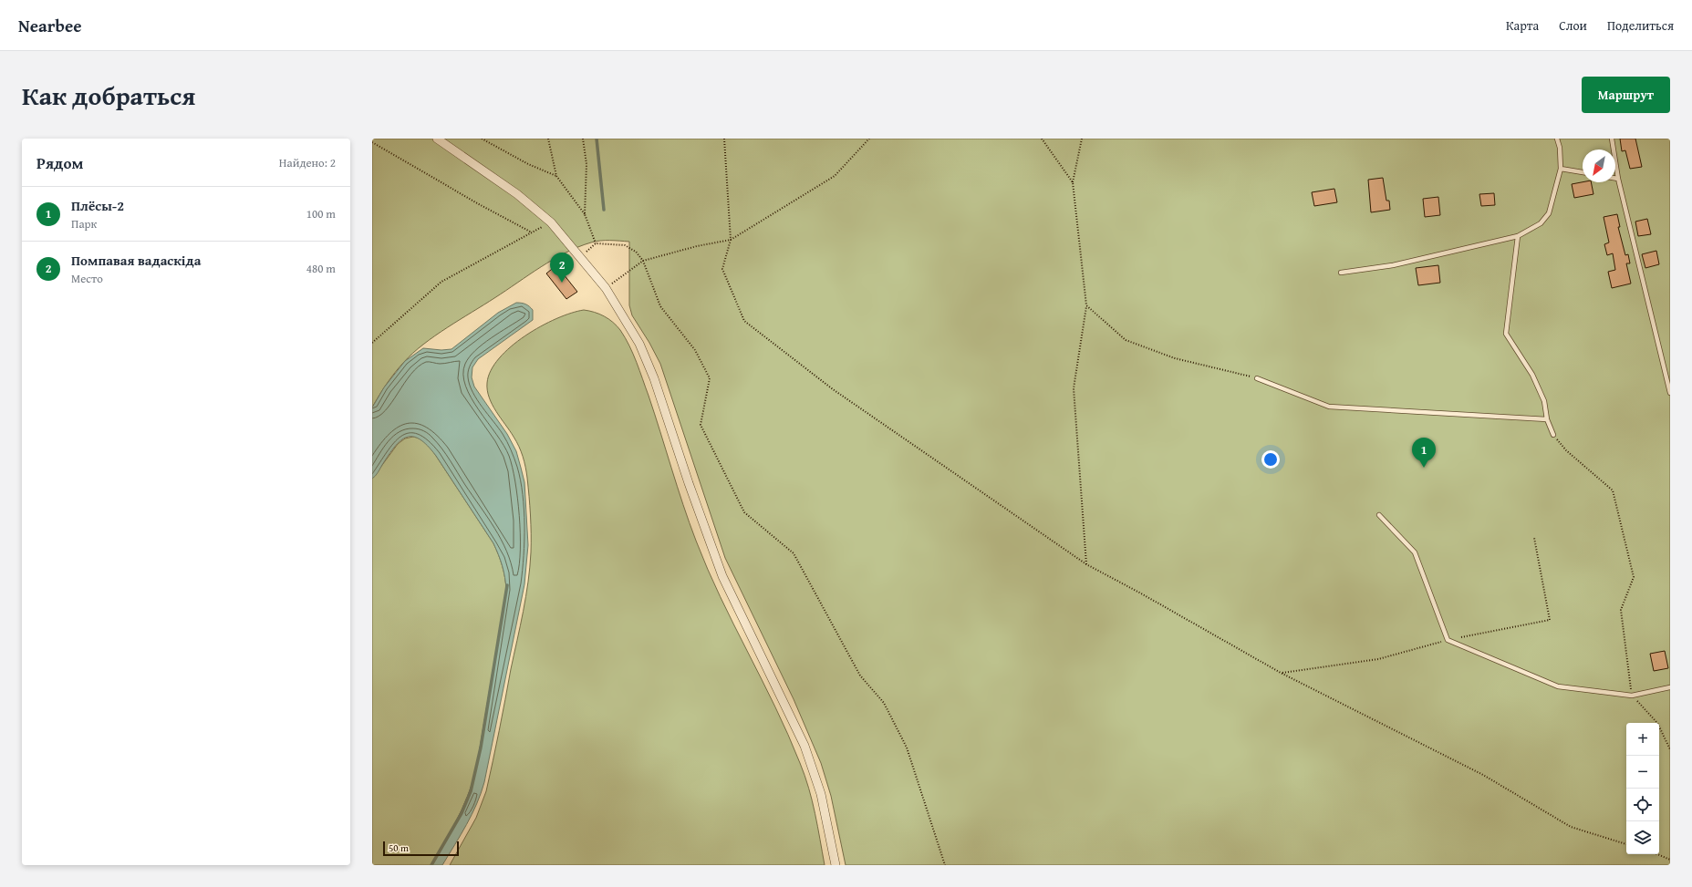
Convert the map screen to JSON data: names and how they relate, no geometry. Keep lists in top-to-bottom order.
{
  "scale_bar": "50 m",
  "north": "bottom left",
  "page": {
    "header": "Nearbee",
    "nav": ["Карта", "Слои", "Поделиться"],
    "title": "Как добраться",
    "buttons": "Маршрут",
    "heading": ["Рядом", "Найдено: 2"],
    "list": [
      {
        "mark": "1",
        "name": "Плёсы-2",
        "note": "Парк",
        "value": "100 m"
      },
      {
        "mark": "2",
        "name": "Помпавая вадаскіда",
        "note": "Место",
        "value": "480 m"
      }
    ],
    "pins": ["2", "1"],
    "map_buttons": ["+", "−"],
    "scale": "50 m"
  }
}
